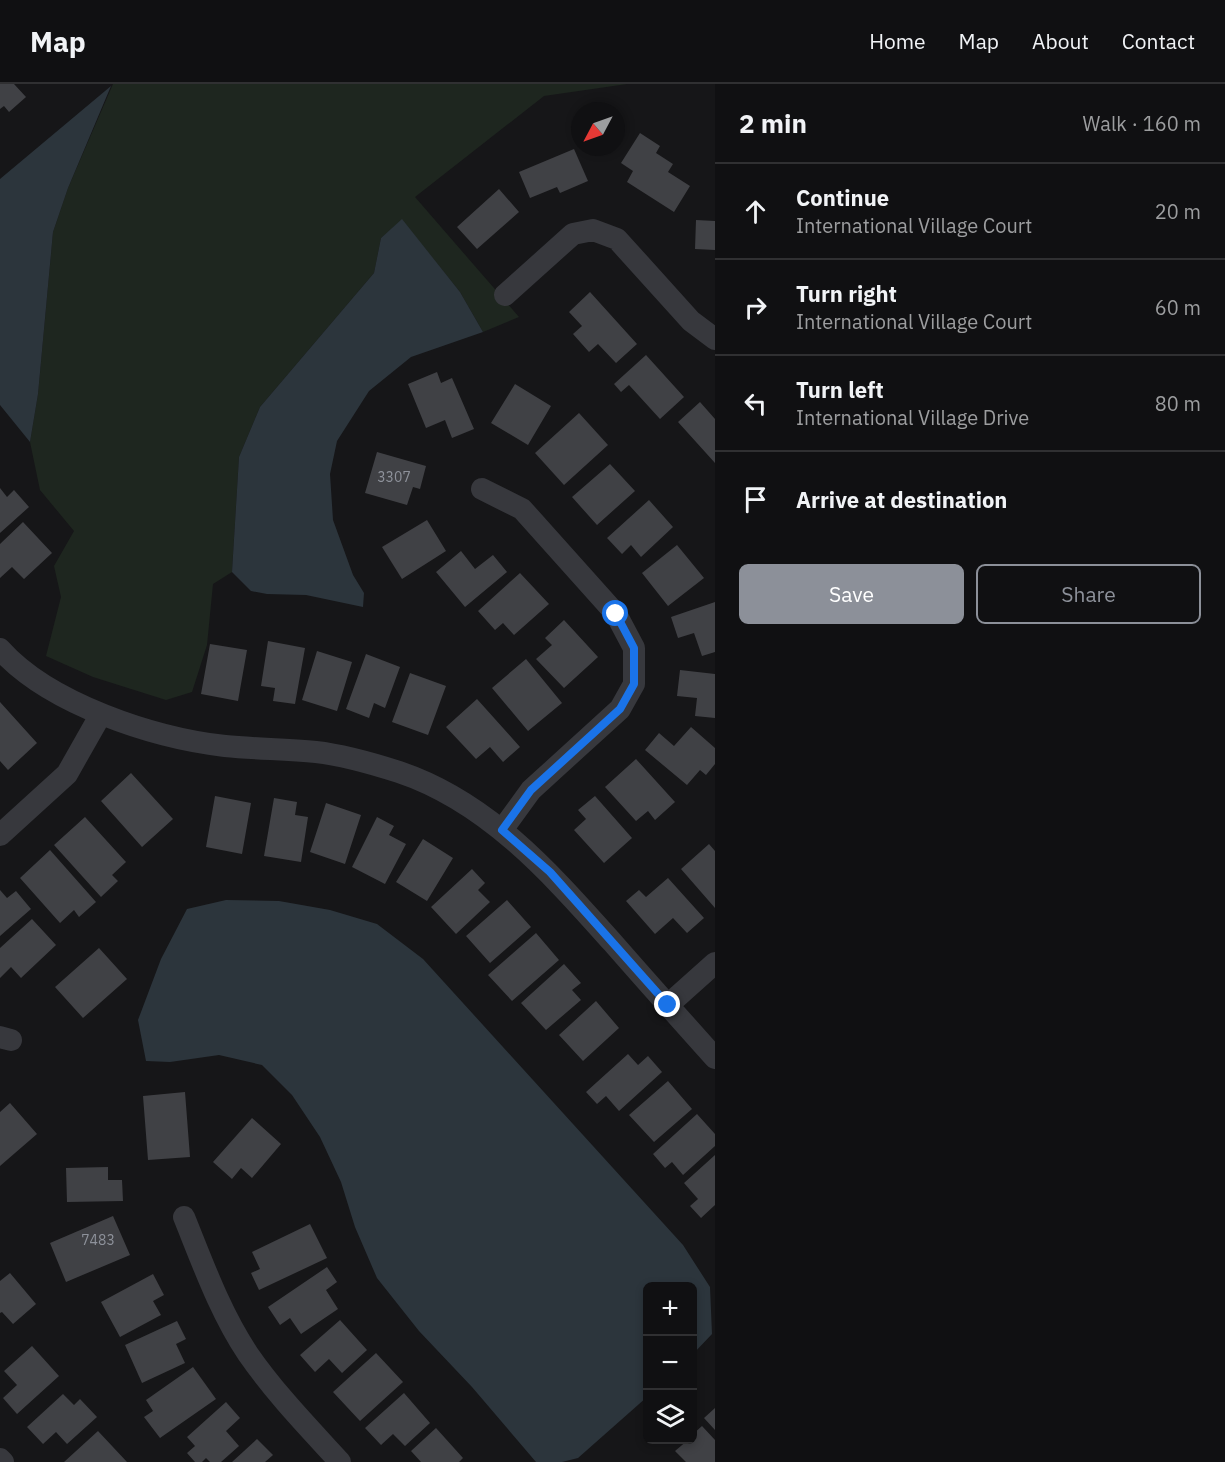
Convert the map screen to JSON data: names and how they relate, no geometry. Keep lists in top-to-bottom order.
{
  "house_numbers": ["3307", "7483"],
  "north": "bottom left",
  "page": {
    "header": "Map",
    "nav": [
      "Home",
      "Map",
      "About",
      "Contact"
    ],
    "heading": ["2 min", "Walk · 160 m"],
    "list": [
      ["Continue", "International Village Court", "20 m"],
      ["Turn right", "International Village Court", "60 m"],
      ["Turn left", "International Village Drive", "80 m"],
      "Arrive at destination"
    ],
    "buttons": ["Save", "Share"],
    "map_buttons": ["+", "−"]
  }
}
